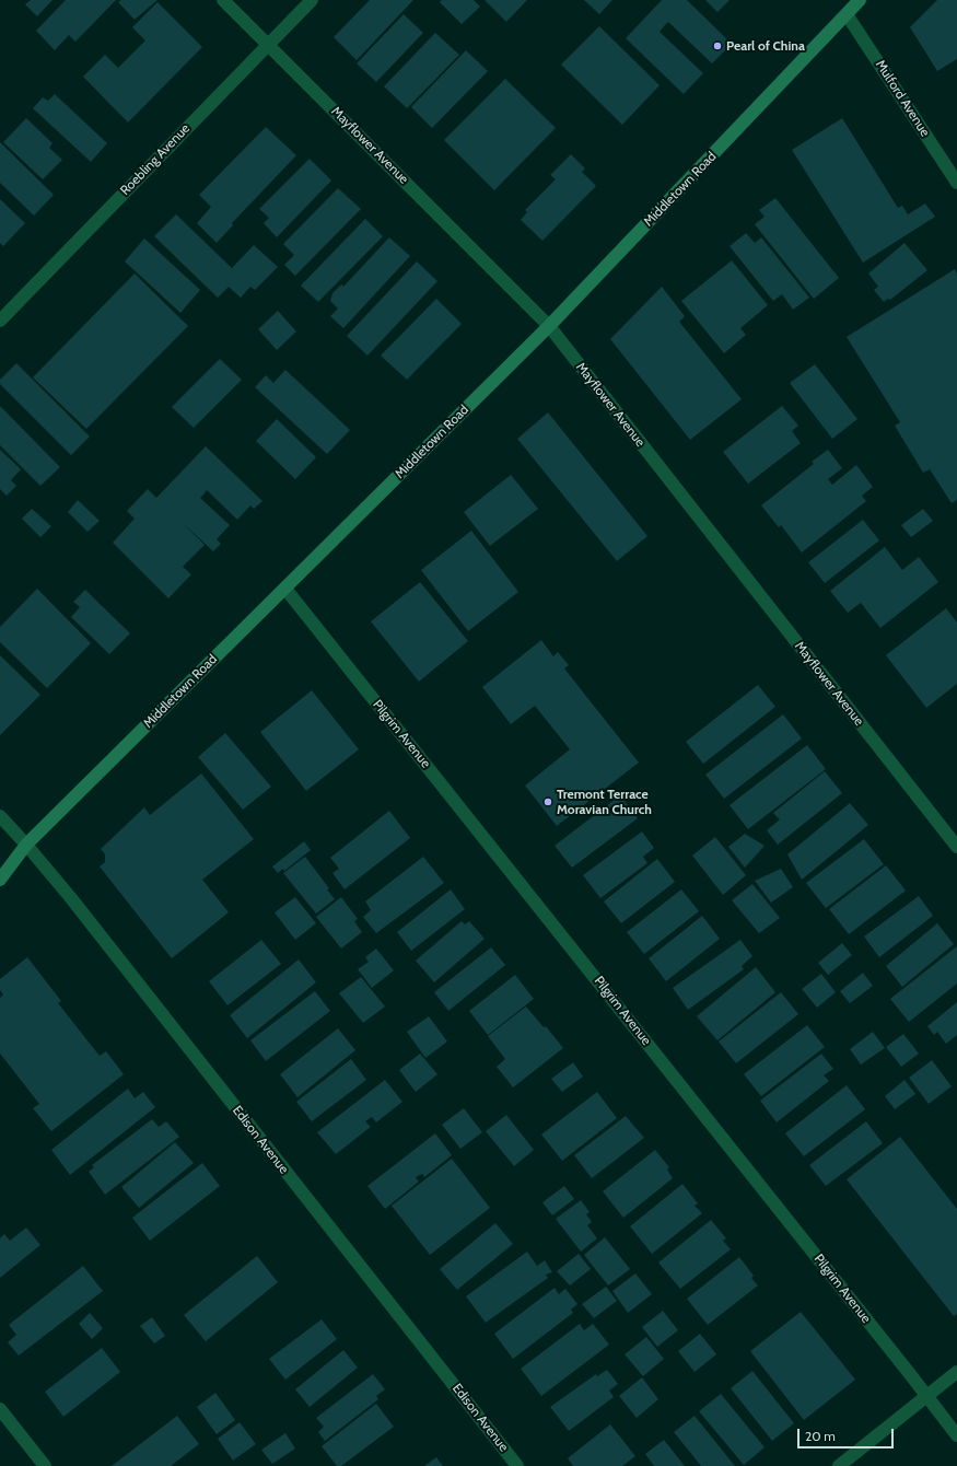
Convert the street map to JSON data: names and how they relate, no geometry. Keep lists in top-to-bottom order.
{
  "streets": {
    "street": [
      "Mulford Avenue",
      "Mayflower Avenue",
      "Roebling Avenue",
      "Middletown Road",
      "Pilgrim Avenue",
      "Edison Avenue"
    ]
  },
  "crossings": [
    ["Mulford Avenue", "Middletown Road"],
    ["Mayflower Avenue", "Roebling Avenue"],
    ["Mayflower Avenue", "Middletown Road"],
    ["Middletown Road", "Pilgrim Avenue"],
    ["Middletown Road", "Edison Avenue"]
  ],
  "places": ["Pearl of China", "Tremont Terrace Moravian Church"],
  "scale_bar": "20 m"
}
